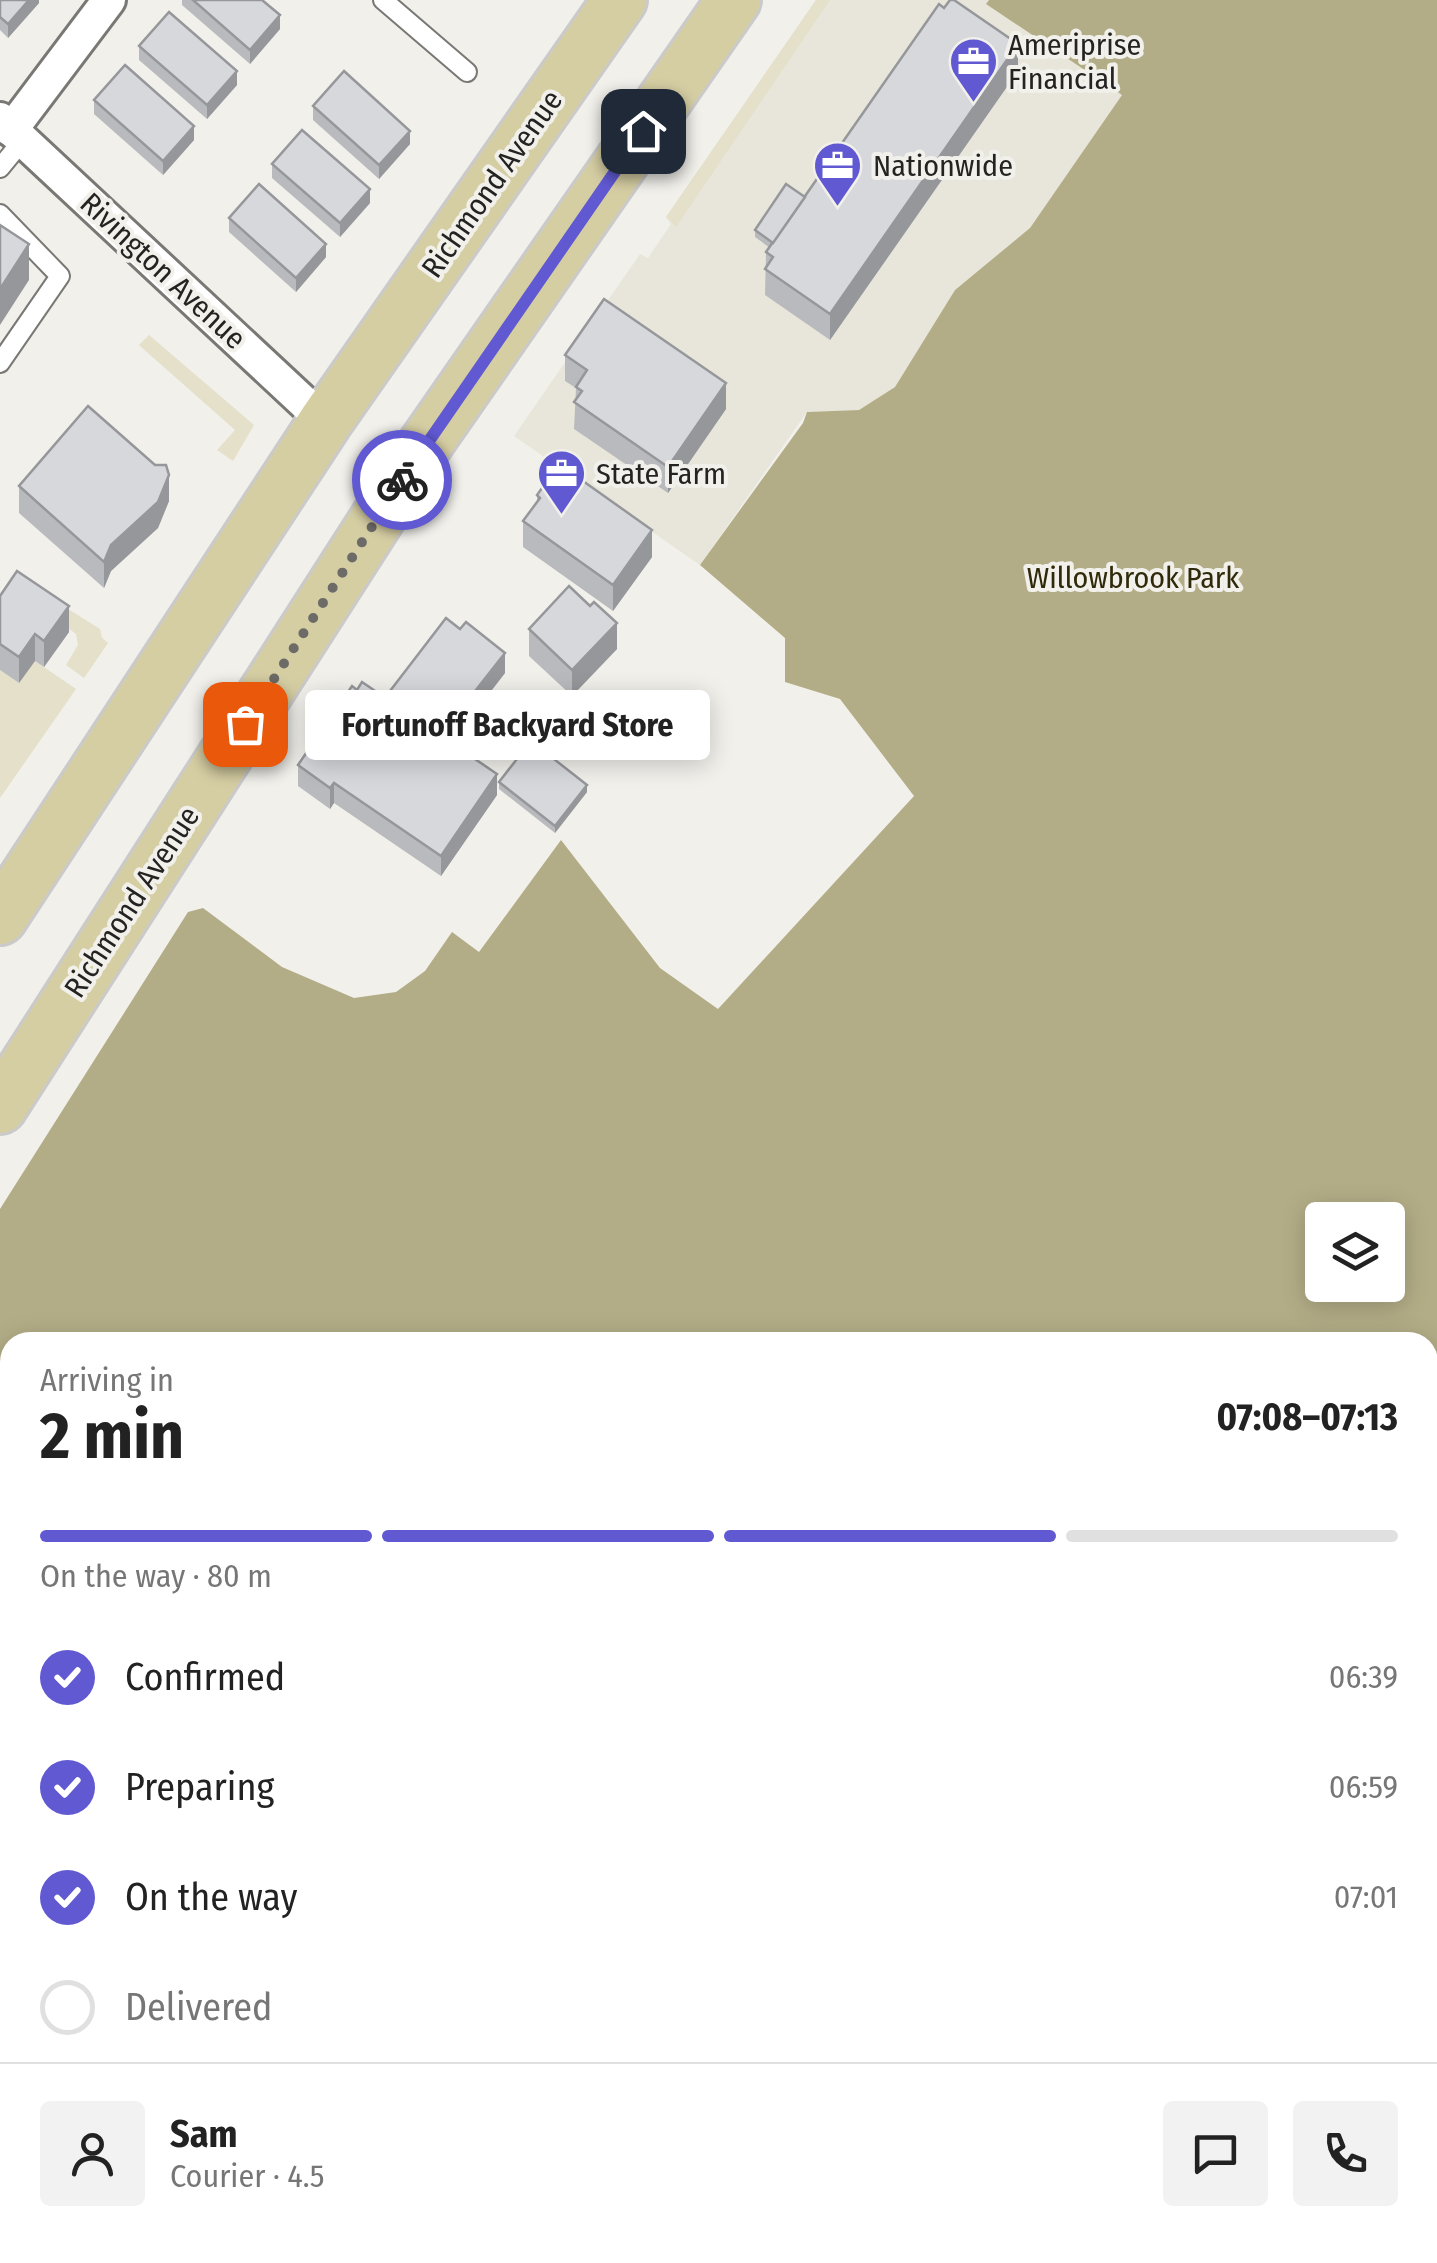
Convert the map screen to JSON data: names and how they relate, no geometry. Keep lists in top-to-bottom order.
{
  "streets": {
    "main road": ["Richmond Avenue"],
    "street": ["Rivington Avenue"]
  },
  "crossings": [
    ["Richmond Avenue", "Rivington Avenue"]
  ],
  "parks": ["Willowbrook Park"],
  "places": {
    "office": ["Ameriprise Financial", "Nationwide", "State Farm"],
    "other": ["Fortunoff Backyard Store"]
  },
  "page": {
    "bubble": "Fortunoff Backyard Store",
    "heading": ["2 min", "Arriving in", "07:08–07:13"],
    "panel": ["Sam", "Courier · 4.5"],
    "bar": "On the way · 80 m",
    "list": [
      ["Confirmed", "06:39"],
      ["Preparing", "06:59"],
      ["On the way", "07:01"],
      "Delivered"
    ]
  }
}
